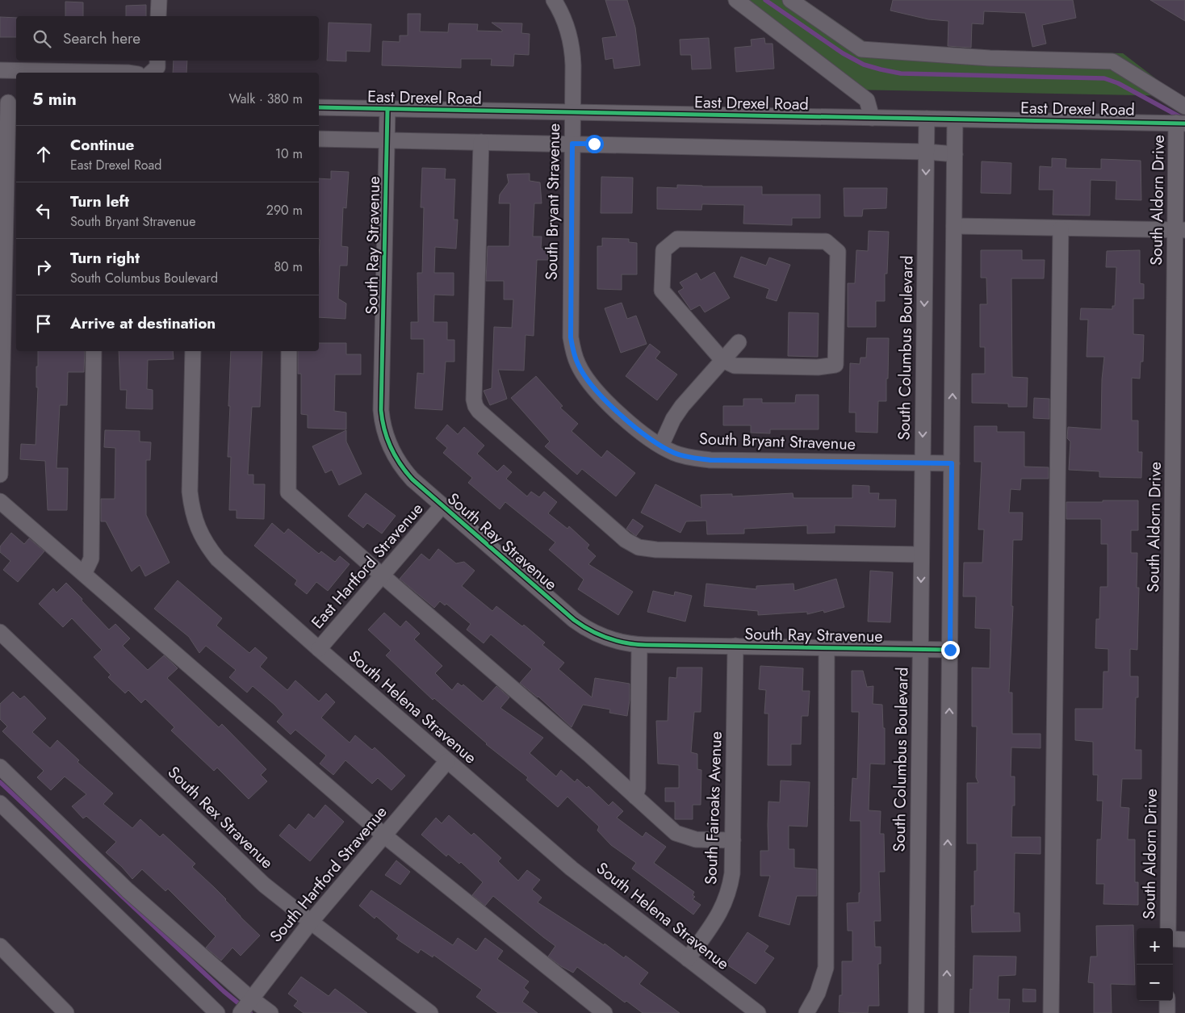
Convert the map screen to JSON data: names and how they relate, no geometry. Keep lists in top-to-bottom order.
{
  "streets": {
    "street": [
      "East Drexel Road",
      "South Aldorn Drive",
      "South Bryant Stravenue",
      "South Ray Stravenue",
      "South Columbus Boulevard",
      "East Hartford Stravenue",
      "South Helena Stravenue",
      "South Fairoaks Avenue",
      "South Rex Stravenue",
      "South Hartford Stravenue"
    ]
  },
  "crossings": [
    ["East Drexel Road", "South Aldorn Drive"],
    ["East Drexel Road", "South Bryant Stravenue"],
    ["East Drexel Road", "South Ray Stravenue"],
    ["East Drexel Road", "South Columbus Boulevard"],
    ["South Bryant Stravenue", "South Columbus Boulevard"],
    ["South Ray Stravenue", "South Columbus Boulevard"],
    ["South Ray Stravenue", "East Hartford Stravenue"],
    ["South Ray Stravenue", "South Fairoaks Avenue"],
    ["East Hartford Stravenue", "South Helena Stravenue"],
    ["South Helena Stravenue", "South Fairoaks Avenue"],
    ["South Helena Stravenue", "South Hartford Stravenue"],
    ["South Rex Stravenue", "South Hartford Stravenue"]
  ],
  "page": {
    "search": "Search here",
    "heading": ["5 min", "Walk · 380 m"],
    "list": [
      ["Continue", "East Drexel Road", "10 m"],
      ["Turn left", "South Bryant Stravenue", "290 m"],
      ["Turn right", "South Columbus Boulevard", "80 m"],
      "Arrive at destination"
    ],
    "map_buttons": ["+", "−"]
  }
}
